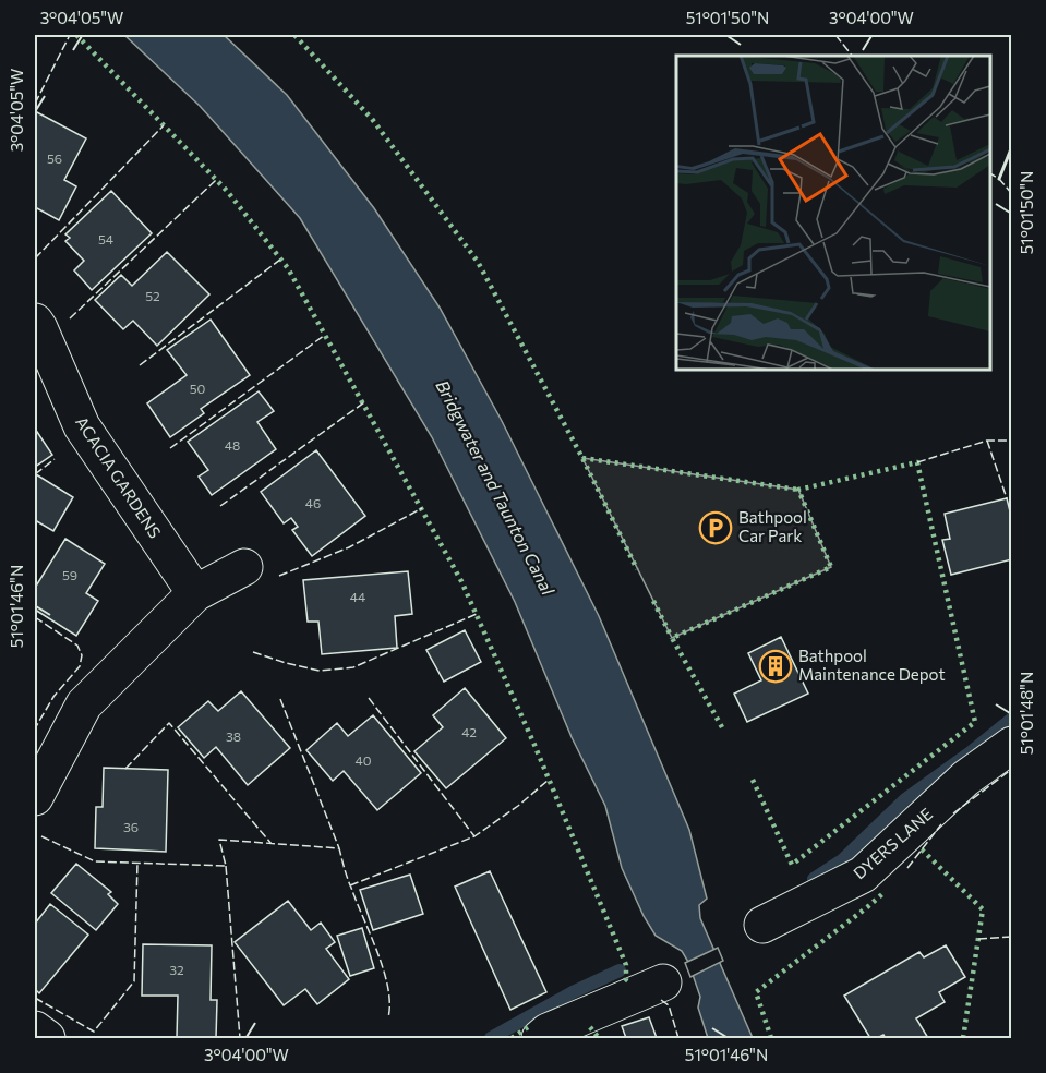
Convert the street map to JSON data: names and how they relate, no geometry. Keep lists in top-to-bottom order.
{
  "streets": {
    "street": ["ACACIA GARDENS", "DYERS LANE"]
  },
  "water": ["Bridgwater and Taunton Canal"],
  "places": {
    "parking": ["Bathpool Car Park"],
    "building": ["Bathpool Maintenance Depot"]
  },
  "house_numbers": [
    "56",
    "54",
    "52",
    "50",
    "48",
    "46",
    "59",
    "44",
    "42",
    "38",
    "40",
    "36",
    "32"
  ],
  "coordinates": [
    "3°04'05\"W",
    "51°01'50\"N",
    "3°04'00\"W",
    "51°01'46\"N",
    "51°01'48\"N"
  ]
}
